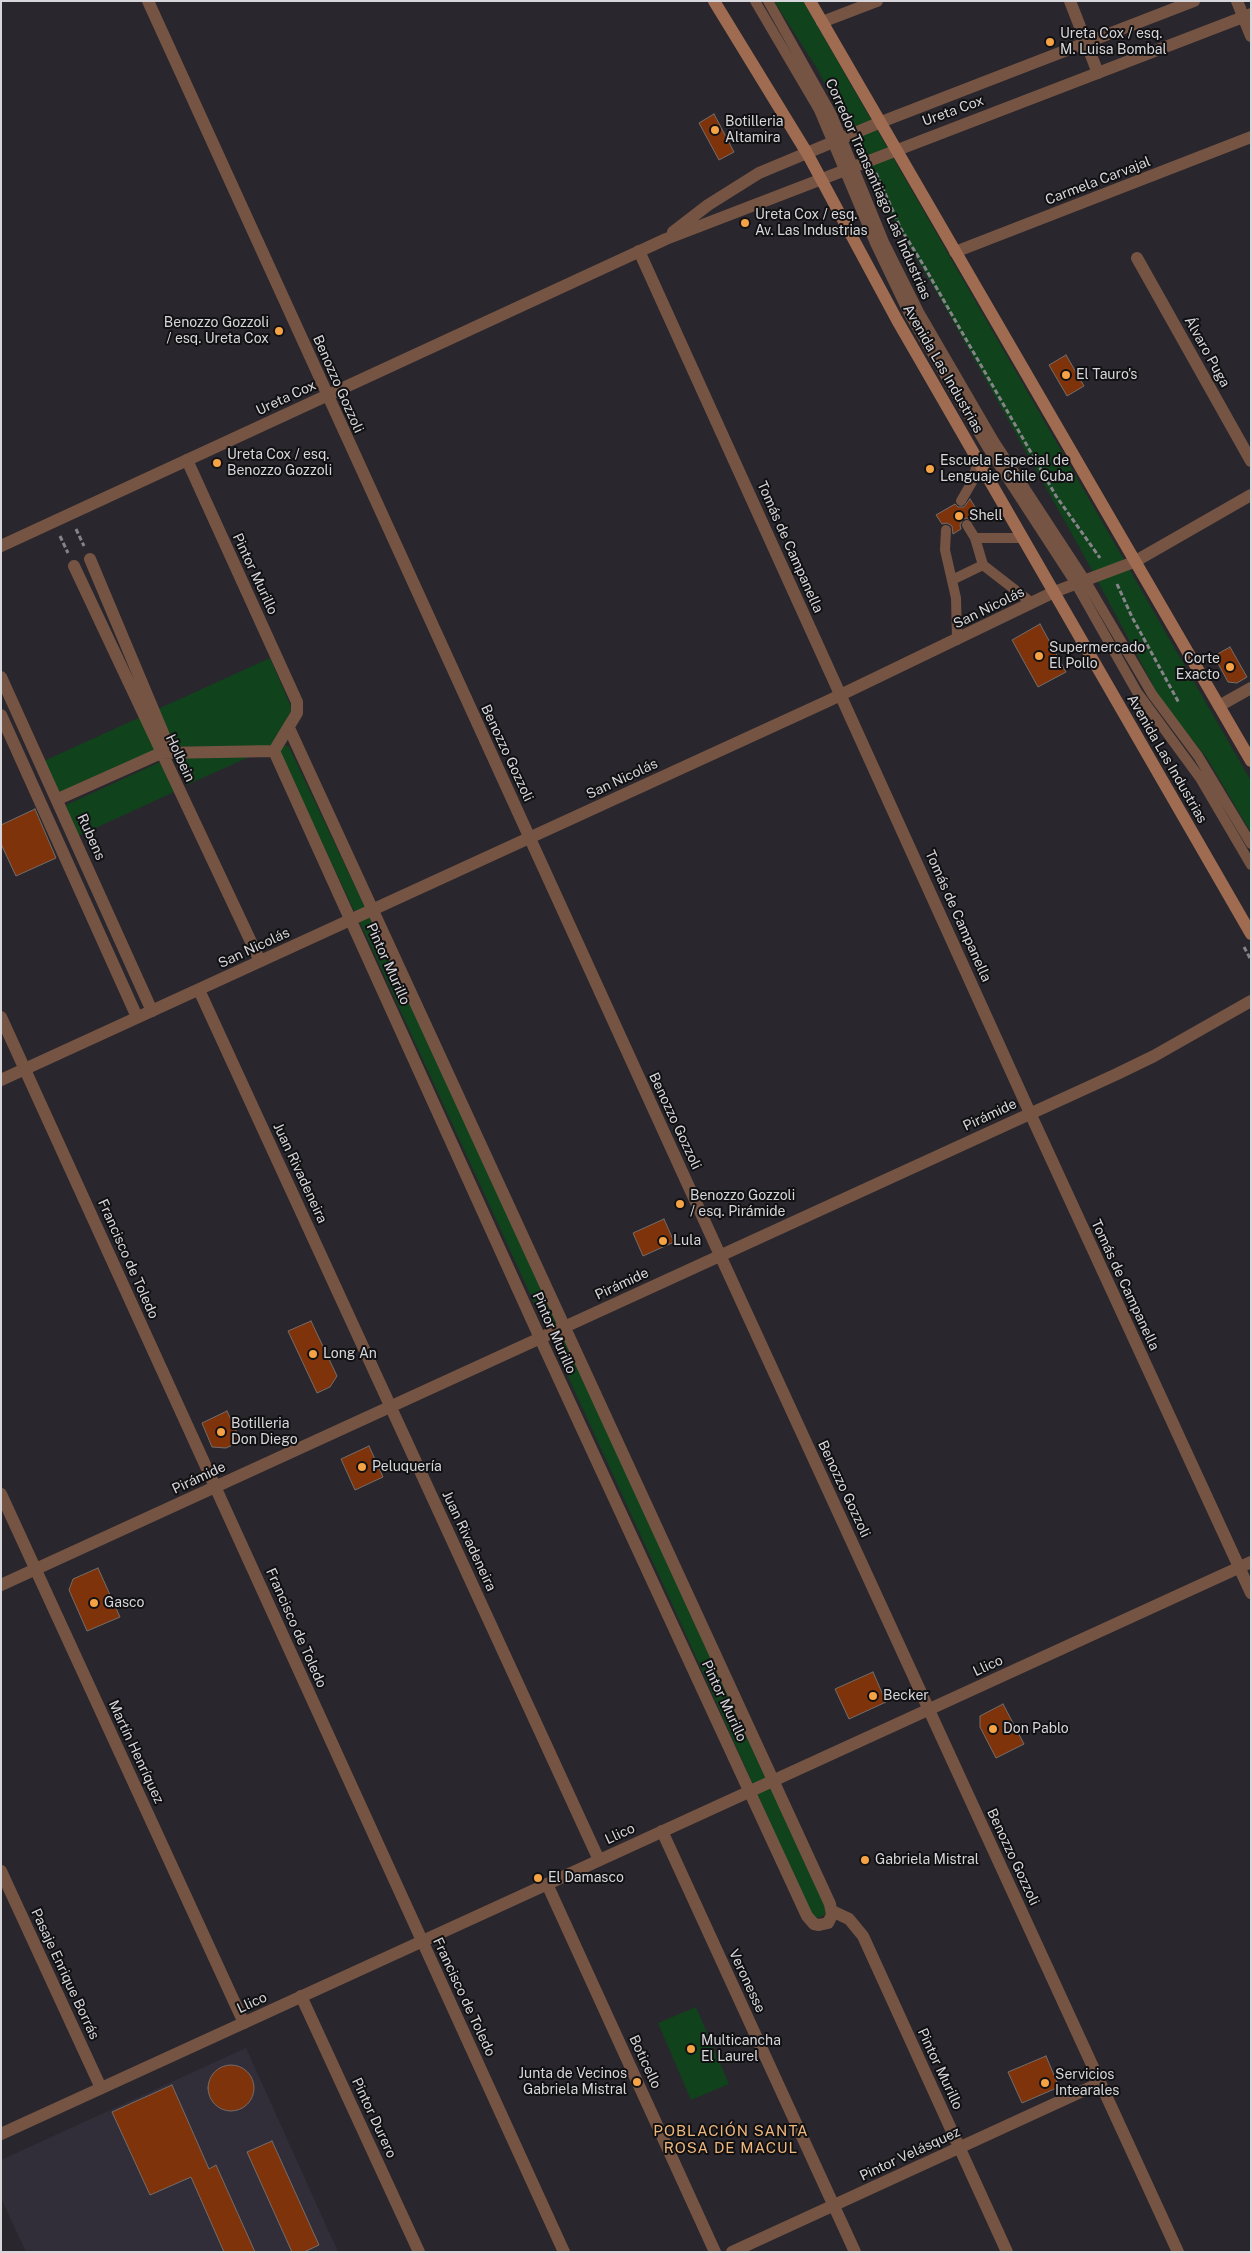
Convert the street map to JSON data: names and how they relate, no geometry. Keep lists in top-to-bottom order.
{
  "streets": {
    "main road": ["Avenida Las Industrias"],
    "street": [
      "Ureta Cox",
      "Carmela Carvajal",
      "Álvaro Puga",
      "Benozzo Gozzoli",
      "Tomás de Campanella",
      "Pintor Murillo",
      "San Nicolás",
      "Holbein",
      "Rubens",
      "Pirámide",
      "Juan Rivadeneira",
      "Francisco de Toledo",
      "Llico",
      "Martín Henríquez",
      "Pasaje Enrique Borrás",
      "Veronesse",
      "Boticello",
      "Pintor Durero",
      "Pintor Velásquez"
    ],
    "lane": ["Corredor Transantiago Las Industrias"]
  },
  "crossings": [
    ["Ureta Cox", "Corredor Transantiago Las Industrias"],
    ["Ureta Cox", "Avenida Las Industrias"],
    ["Ureta Cox", "Benozzo Gozzoli"],
    ["Ureta Cox", "Tomás de Campanella"],
    ["Ureta Cox", "Pintor Murillo"],
    ["Corredor Transantiago Las Industrias", "San Nicolás"],
    ["Avenida Las Industrias", "San Nicolás"],
    ["Benozzo Gozzoli", "San Nicolás"],
    ["Benozzo Gozzoli", "Pirámide"],
    ["Benozzo Gozzoli", "Llico"],
    ["Benozzo Gozzoli", "Pintor Velásquez"],
    ["Tomás de Campanella", "San Nicolás"],
    ["Tomás de Campanella", "Pirámide"],
    ["Tomás de Campanella", "Llico"],
    ["Pintor Murillo", "San Nicolás"],
    ["Pintor Murillo", "Pirámide"],
    ["Pintor Murillo", "Llico"],
    ["Pintor Murillo", "Pintor Velásquez"],
    ["San Nicolás", "Holbein"],
    ["San Nicolás", "Rubens"],
    ["San Nicolás", "Juan Rivadeneira"],
    ["San Nicolás", "Francisco de Toledo"],
    ["Pirámide", "Juan Rivadeneira"],
    ["Pirámide", "Francisco de Toledo"],
    ["Pirámide", "Martín Henríquez"],
    ["Juan Rivadeneira", "Llico"],
    ["Francisco de Toledo", "Llico"],
    ["Llico", "Martín Henríquez"],
    ["Llico", "Pasaje Enrique Borrás"],
    ["Llico", "Veronesse"],
    ["Llico", "Boticello"],
    ["Llico", "Pintor Durero"],
    ["Veronesse", "Pintor Velásquez"]
  ],
  "districts": ["POBLACIÓN SANTA ROSA DE MACUL"],
  "places": [
    "Ureta Cox / esq. M. Luisa Bombal",
    "Botilleria Altamira",
    "Ureta Cox / esq. Av. Las Industrias",
    "Benozzo Gozzoli / esq. Ureta Cox",
    "El Tauro's",
    "Ureta Cox / esq. Benozzo Gozzoli",
    "Escuela Especial de Lenguaje Chile Cuba",
    "Shell",
    "Supermercado El Pollo",
    "Corte Exacto",
    "Benozzo Gozzoli / esq. Pirámide",
    "Lula",
    "Long An",
    "Botilleria Don Diego",
    "Peluquería",
    "Gasco",
    "Becker",
    "Don Pablo",
    "Gabriela Mistral",
    "El Damasco",
    "Multicancha El Laurel",
    "Junta de Vecinos Gabriela Mistral",
    "Servicios Intearales"
  ]
}
